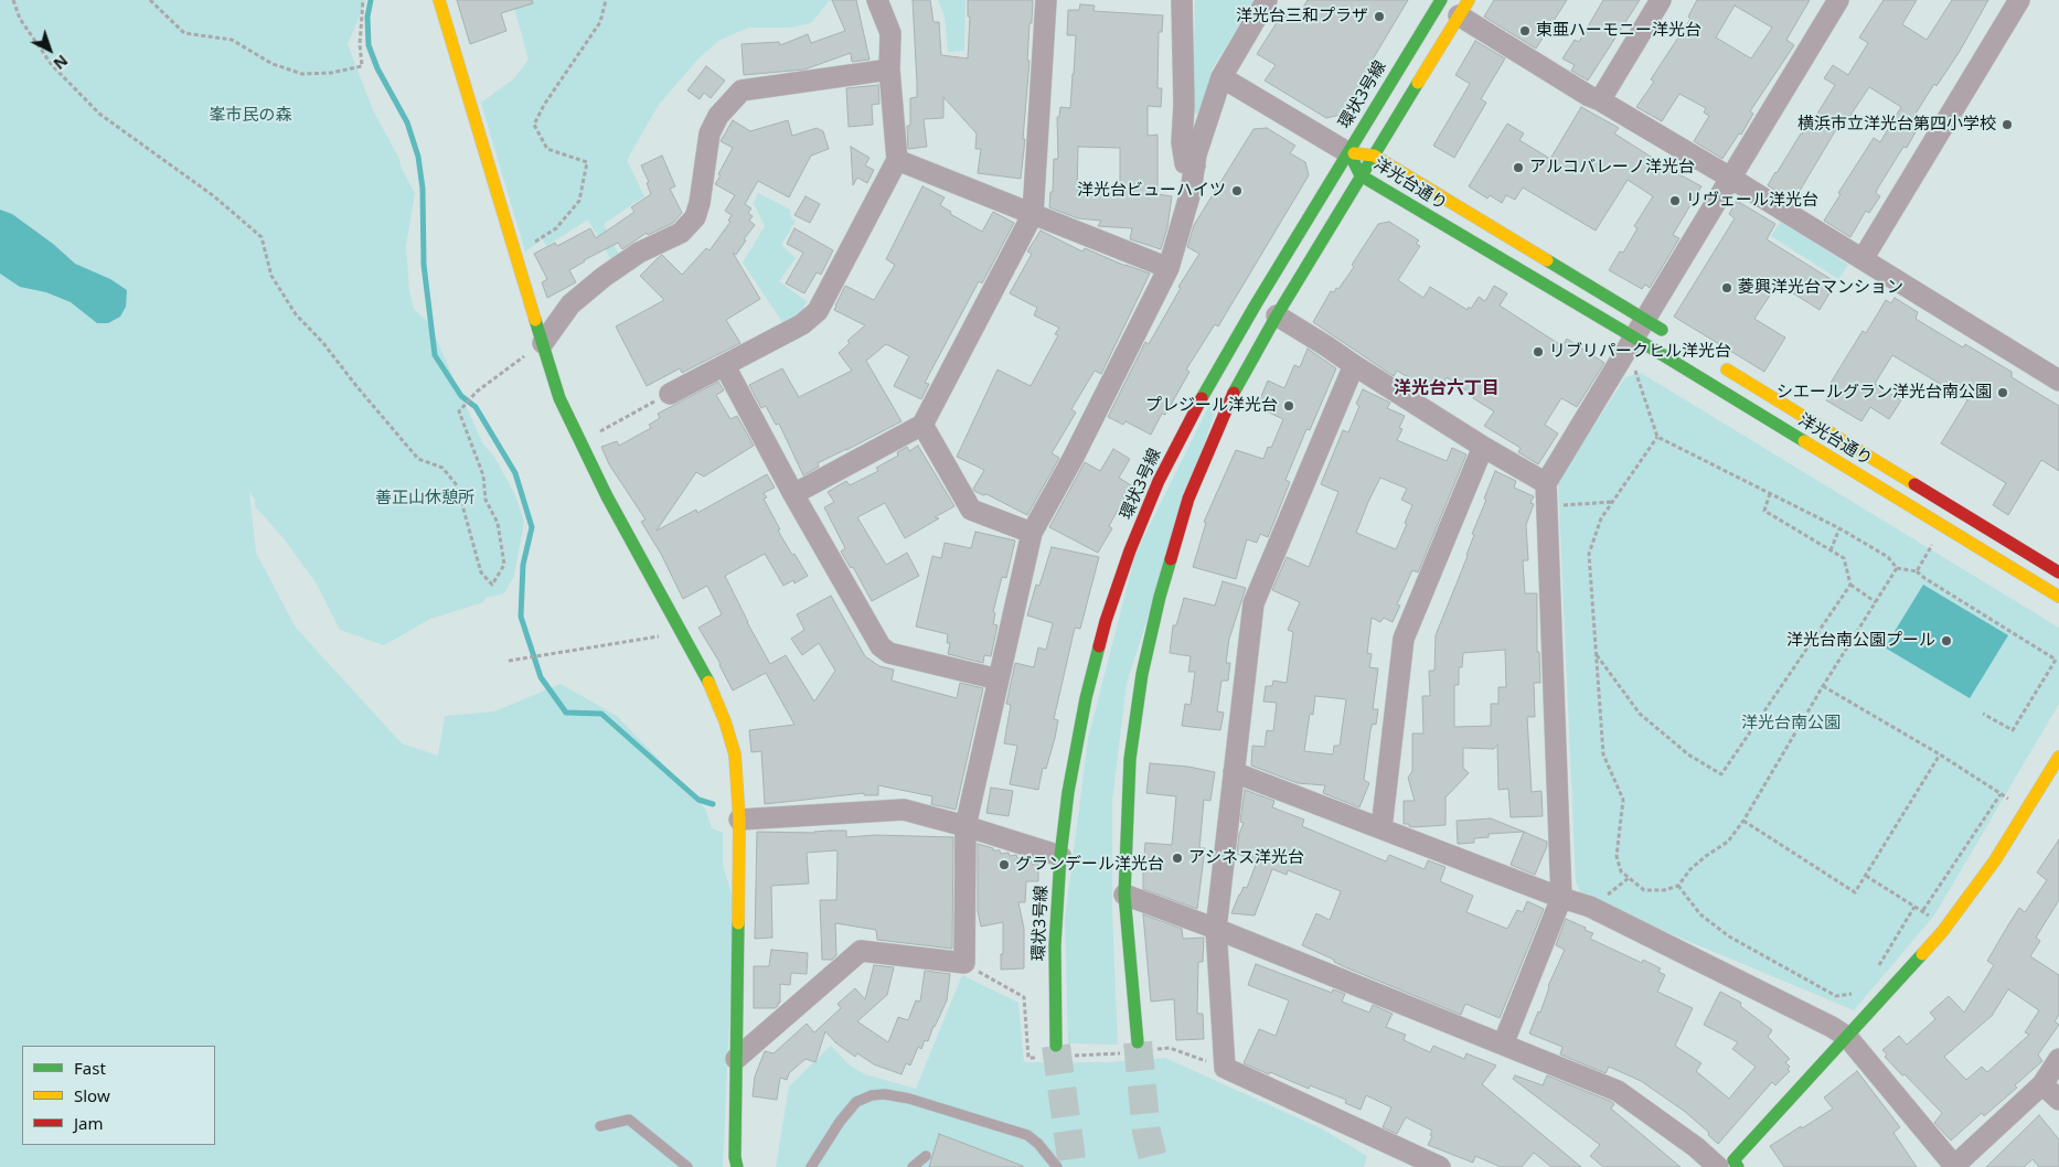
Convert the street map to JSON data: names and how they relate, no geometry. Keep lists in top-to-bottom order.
{
  "streets": {
    "street": ["環状3号線", "洋光台通り"]
  },
  "crossings": [
    ["環状3号線", "洋光台通り"]
  ],
  "districts": ["洋光台六丁目"],
  "parks": ["峯市民の森", "善正山休憩所", "洋光台南公園"],
  "places": [
    "洋光台三和プラザ",
    "東亜ハーモニー洋光台",
    "横浜市立洋光台第四小学校",
    "アルコバレーノ洋光台",
    "洋光台ビューハイツ",
    "リヴェール洋光台",
    "菱興洋光台マンション",
    "リブリパークヒル洋光台",
    "シエールグラン洋光台南公園",
    "プレジール洋光台",
    "洋光台南公園プール",
    "アシネス洋光台",
    "グランデール洋光台"
  ],
  "legend": ["Fast", "Slow", "Jam"],
  "north": "bottom right"
}
